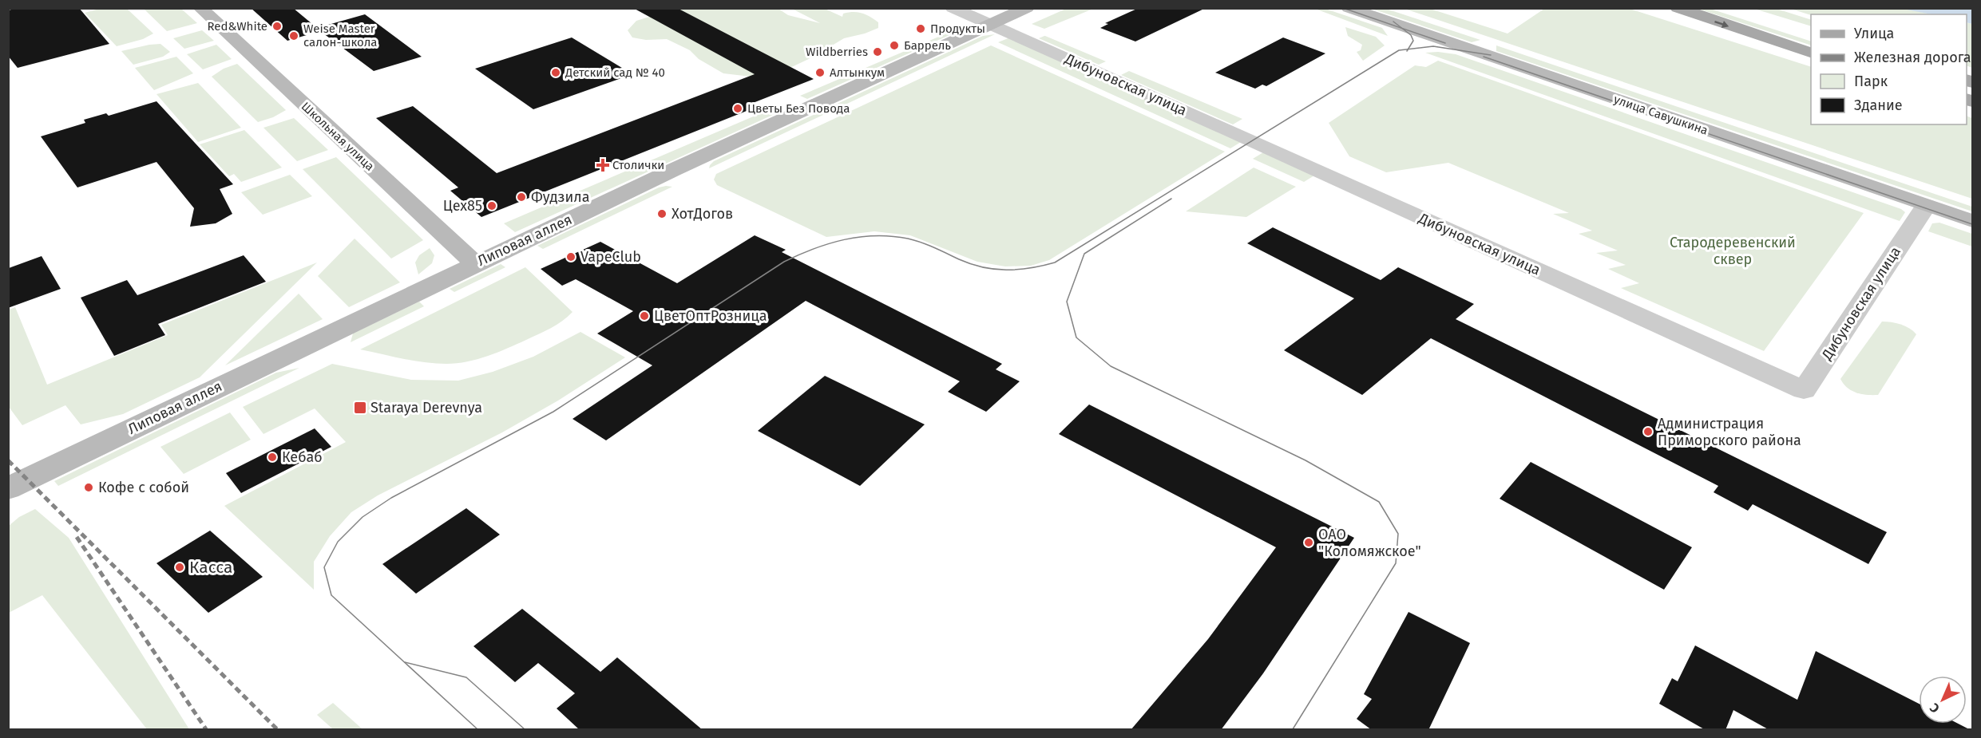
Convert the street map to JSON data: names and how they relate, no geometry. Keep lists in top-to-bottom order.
{
  "streets": {
    "main road": ["улица Савушкина", "Школьная улица", "Липовая аллея"],
    "street": ["Дибуновская улица"]
  },
  "crossings": [
    ["Дибуновская улица", "улица Савушкина"],
    ["Дибуновская улица", "Липовая аллея"],
    ["Школьная улица", "Липовая аллея"]
  ],
  "parks": ["Стародеревенский сквер"],
  "places": {
    "other": [
      "Red&White",
      "Продукты",
      "Weise Master салон-школа",
      "Баррель",
      "Wildberries",
      "Детский сад № 40",
      "Алтынкум",
      "Цветы Без Повода",
      "Фудзила",
      "Цех85",
      "ХотДогов",
      "VapeClub",
      "ЦветОптРозница",
      "Администрация Приморского района",
      "Кебаб",
      "Кофе с собой",
      "ОАО \"Коломяжское\"",
      "Касса"
    ],
    "health": ["Столички"],
    "transit": ["Staraya Derevnya"]
  },
  "legend": [
    "Улица",
    "Железная дорога",
    "Парк",
    "Здание"
  ],
  "north": "bottom left"
}
